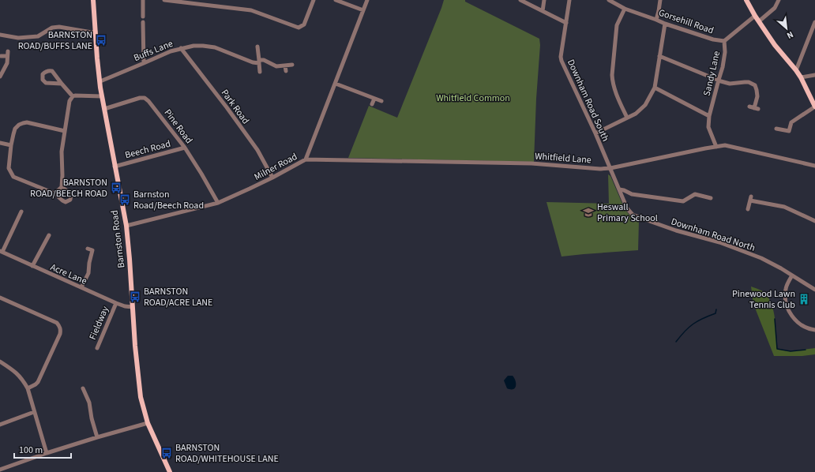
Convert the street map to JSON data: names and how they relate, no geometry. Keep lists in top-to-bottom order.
{
  "streets": {
    "main road": ["Barnston Road"],
    "street": [
      "Gorsehill Road",
      "Buffs Lane",
      "Sandy Lane",
      "Downham Road South",
      "Park Road",
      "Pine Road",
      "Beech Road",
      "Whitfield Lane",
      "Milner Road",
      "Downham Road North",
      "Acre Lane",
      "Fieldway"
    ]
  },
  "crossings": [
    ["Gorsehill Road", "Sandy Lane"],
    ["Buffs Lane", "Park Road"],
    ["Buffs Lane", "Barnston Road"],
    ["Sandy Lane", "Whitfield Lane"],
    ["Downham Road South", "Whitfield Lane"],
    ["Downham Road South", "Downham Road North"],
    ["Park Road", "Milner Road"],
    ["Pine Road", "Beech Road"],
    ["Pine Road", "Milner Road"],
    ["Pine Road", "Barnston Road"],
    ["Beech Road", "Barnston Road"],
    ["Whitfield Lane", "Milner Road"],
    ["Whitfield Lane", "Downham Road North"],
    ["Milner Road", "Barnston Road"],
    ["Barnston Road", "Acre Lane"],
    ["Acre Lane", "Fieldway"]
  ],
  "parks": ["Whitfield Common"],
  "places": {
    "bus stop": [
      "BARNSTON ROAD/BUFFS LANE",
      "BARNSTON ROAD/BEECH ROAD",
      "Barnston Road/Beech Road",
      "BARNSTON ROAD/ACRE LANE",
      "BARNSTON ROAD/WHITEHOUSE LANE"
    ],
    "school or university": ["Heswall Primary School"],
    "building": ["Pinewood Lawn Tennis Club"]
  },
  "scale_bar": "100 m",
  "north": "bottom right"
}
